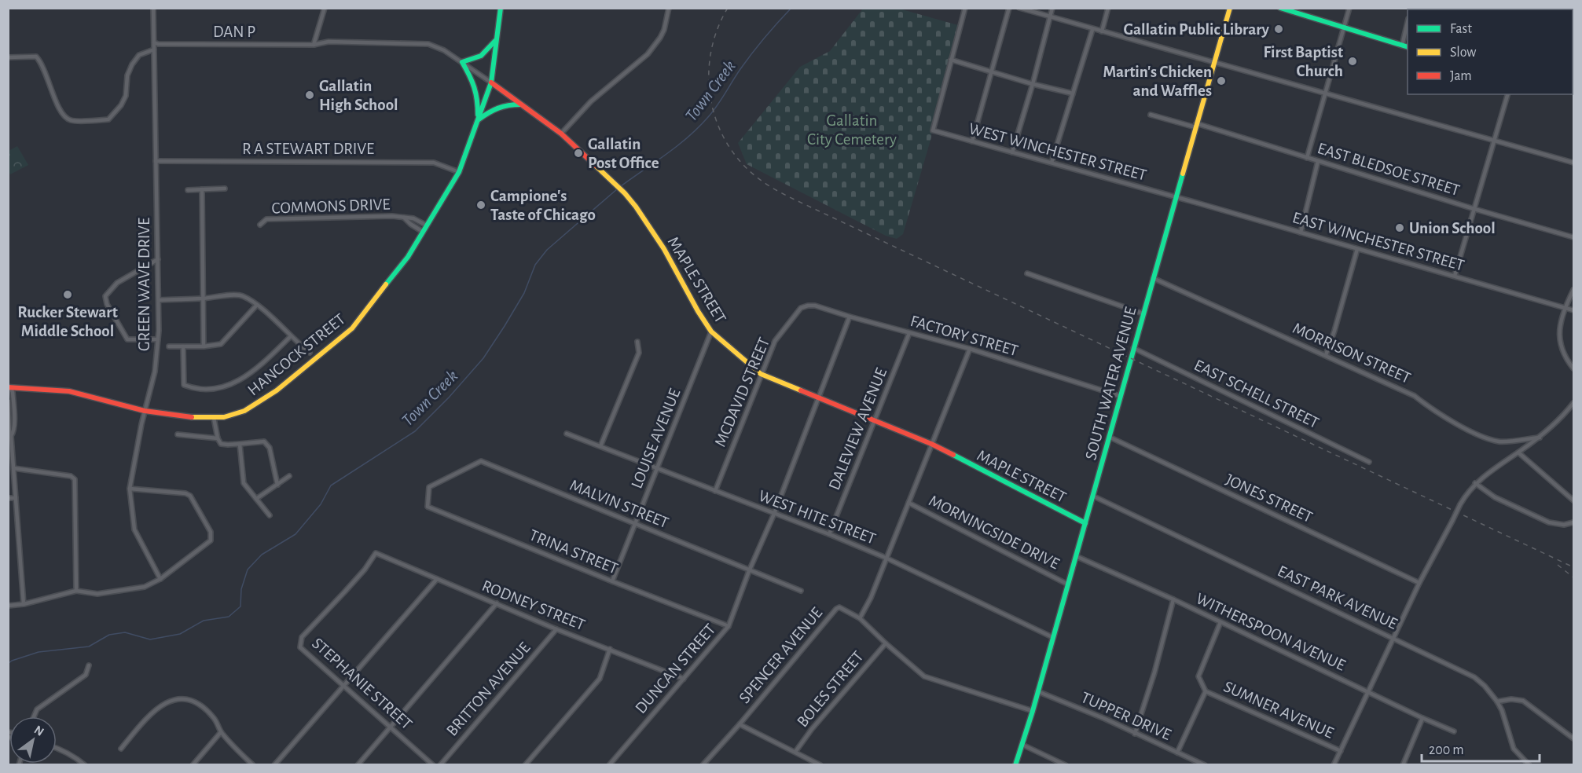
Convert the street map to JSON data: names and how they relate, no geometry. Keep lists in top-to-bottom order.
{
  "streets": {
    "street": [
      "DAN P",
      "R A STEWART DRIVE",
      "WEST WINCHESTER STREET",
      "EAST BLEDSOE STREET",
      "COMMONS DRIVE",
      "EAST WINCHESTER STREET",
      "MAPLE STREET",
      "GREEN WAVE DRIVE",
      "FACTORY STREET",
      "MORRISON STREET",
      "HANCOCK STREET",
      "SOUTH WATER AVENUE",
      "MCDAVID STREET",
      "EAST SCHELL STREET",
      "DALEVIEW AVENUE",
      "LOUISE AVENUE",
      "JONES STREET",
      "MALVIN STREET",
      "WEST HITE STREET",
      "MORNINGSIDE DRIVE",
      "TRINA STREET",
      "EAST PARK AVENUE",
      "RODNEY STREET",
      "WITHERSPOON AVENUE",
      "SPENCER AVENUE",
      "DUNCAN STREET",
      "STEPHANIE STREET",
      "BRITTON AVENUE",
      "BOLES STREET",
      "SUMNER AVENUE",
      "TUPPER DRIVE"
    ]
  },
  "crossings": [
    ["DAN P", "MAPLE STREET"],
    ["DAN P", "GREEN WAVE DRIVE"],
    ["DAN P", "HANCOCK STREET"],
    ["R A STEWART DRIVE", "GREEN WAVE DRIVE"],
    ["R A STEWART DRIVE", "HANCOCK STREET"],
    ["WEST WINCHESTER STREET", "EAST WINCHESTER STREET"],
    ["WEST WINCHESTER STREET", "SOUTH WATER AVENUE"],
    ["EAST BLEDSOE STREET", "SOUTH WATER AVENUE"],
    ["COMMONS DRIVE", "HANCOCK STREET"],
    ["EAST WINCHESTER STREET", "SOUTH WATER AVENUE"],
    ["MAPLE STREET", "HANCOCK STREET"],
    ["MAPLE STREET", "SOUTH WATER AVENUE"],
    ["MAPLE STREET", "MCDAVID STREET"],
    ["MAPLE STREET", "DALEVIEW AVENUE"],
    ["MAPLE STREET", "LOUISE AVENUE"],
    ["MAPLE STREET", "DUNCAN STREET"],
    ["GREEN WAVE DRIVE", "HANCOCK STREET"],
    ["FACTORY STREET", "SOUTH WATER AVENUE"],
    ["FACTORY STREET", "MCDAVID STREET"],
    ["FACTORY STREET", "DALEVIEW AVENUE"],
    ["FACTORY STREET", "DUNCAN STREET"],
    ["MORRISON STREET", "SOUTH WATER AVENUE"],
    ["SOUTH WATER AVENUE", "EAST SCHELL STREET"],
    ["SOUTH WATER AVENUE", "JONES STREET"],
    ["SOUTH WATER AVENUE", "WEST HITE STREET"],
    ["SOUTH WATER AVENUE", "MORNINGSIDE DRIVE"],
    ["SOUTH WATER AVENUE", "EAST PARK AVENUE"],
    ["SOUTH WATER AVENUE", "WITHERSPOON AVENUE"],
    ["SOUTH WATER AVENUE", "TUPPER DRIVE"],
    ["MCDAVID STREET", "WEST HITE STREET"],
    ["DALEVIEW AVENUE", "WEST HITE STREET"],
    ["LOUISE AVENUE", "MALVIN STREET"],
    ["LOUISE AVENUE", "WEST HITE STREET"],
    ["LOUISE AVENUE", "TRINA STREET"],
    ["MALVIN STREET", "TRINA STREET"],
    ["MALVIN STREET", "DUNCAN STREET"],
    ["WEST HITE STREET", "DUNCAN STREET"],
    ["TRINA STREET", "DUNCAN STREET"],
    ["RODNEY STREET", "DUNCAN STREET"],
    ["RODNEY STREET", "STEPHANIE STREET"],
    ["RODNEY STREET", "BRITTON AVENUE"]
  ],
  "water": ["Town Creek"],
  "parks": ["Gallatin City Cemetery"],
  "places": [
    "Gallatin Public Library",
    "First Baptist Church",
    "Martin's Chicken and Waffles",
    "Gallatin High School",
    "Gallatin Post Office",
    "Campione's Taste of Chicago",
    "Union School",
    "Rucker Stewart Middle School"
  ],
  "legend": ["Fast", "Slow", "Jam"],
  "scale_bar": "200 m",
  "north": "top right"
}
